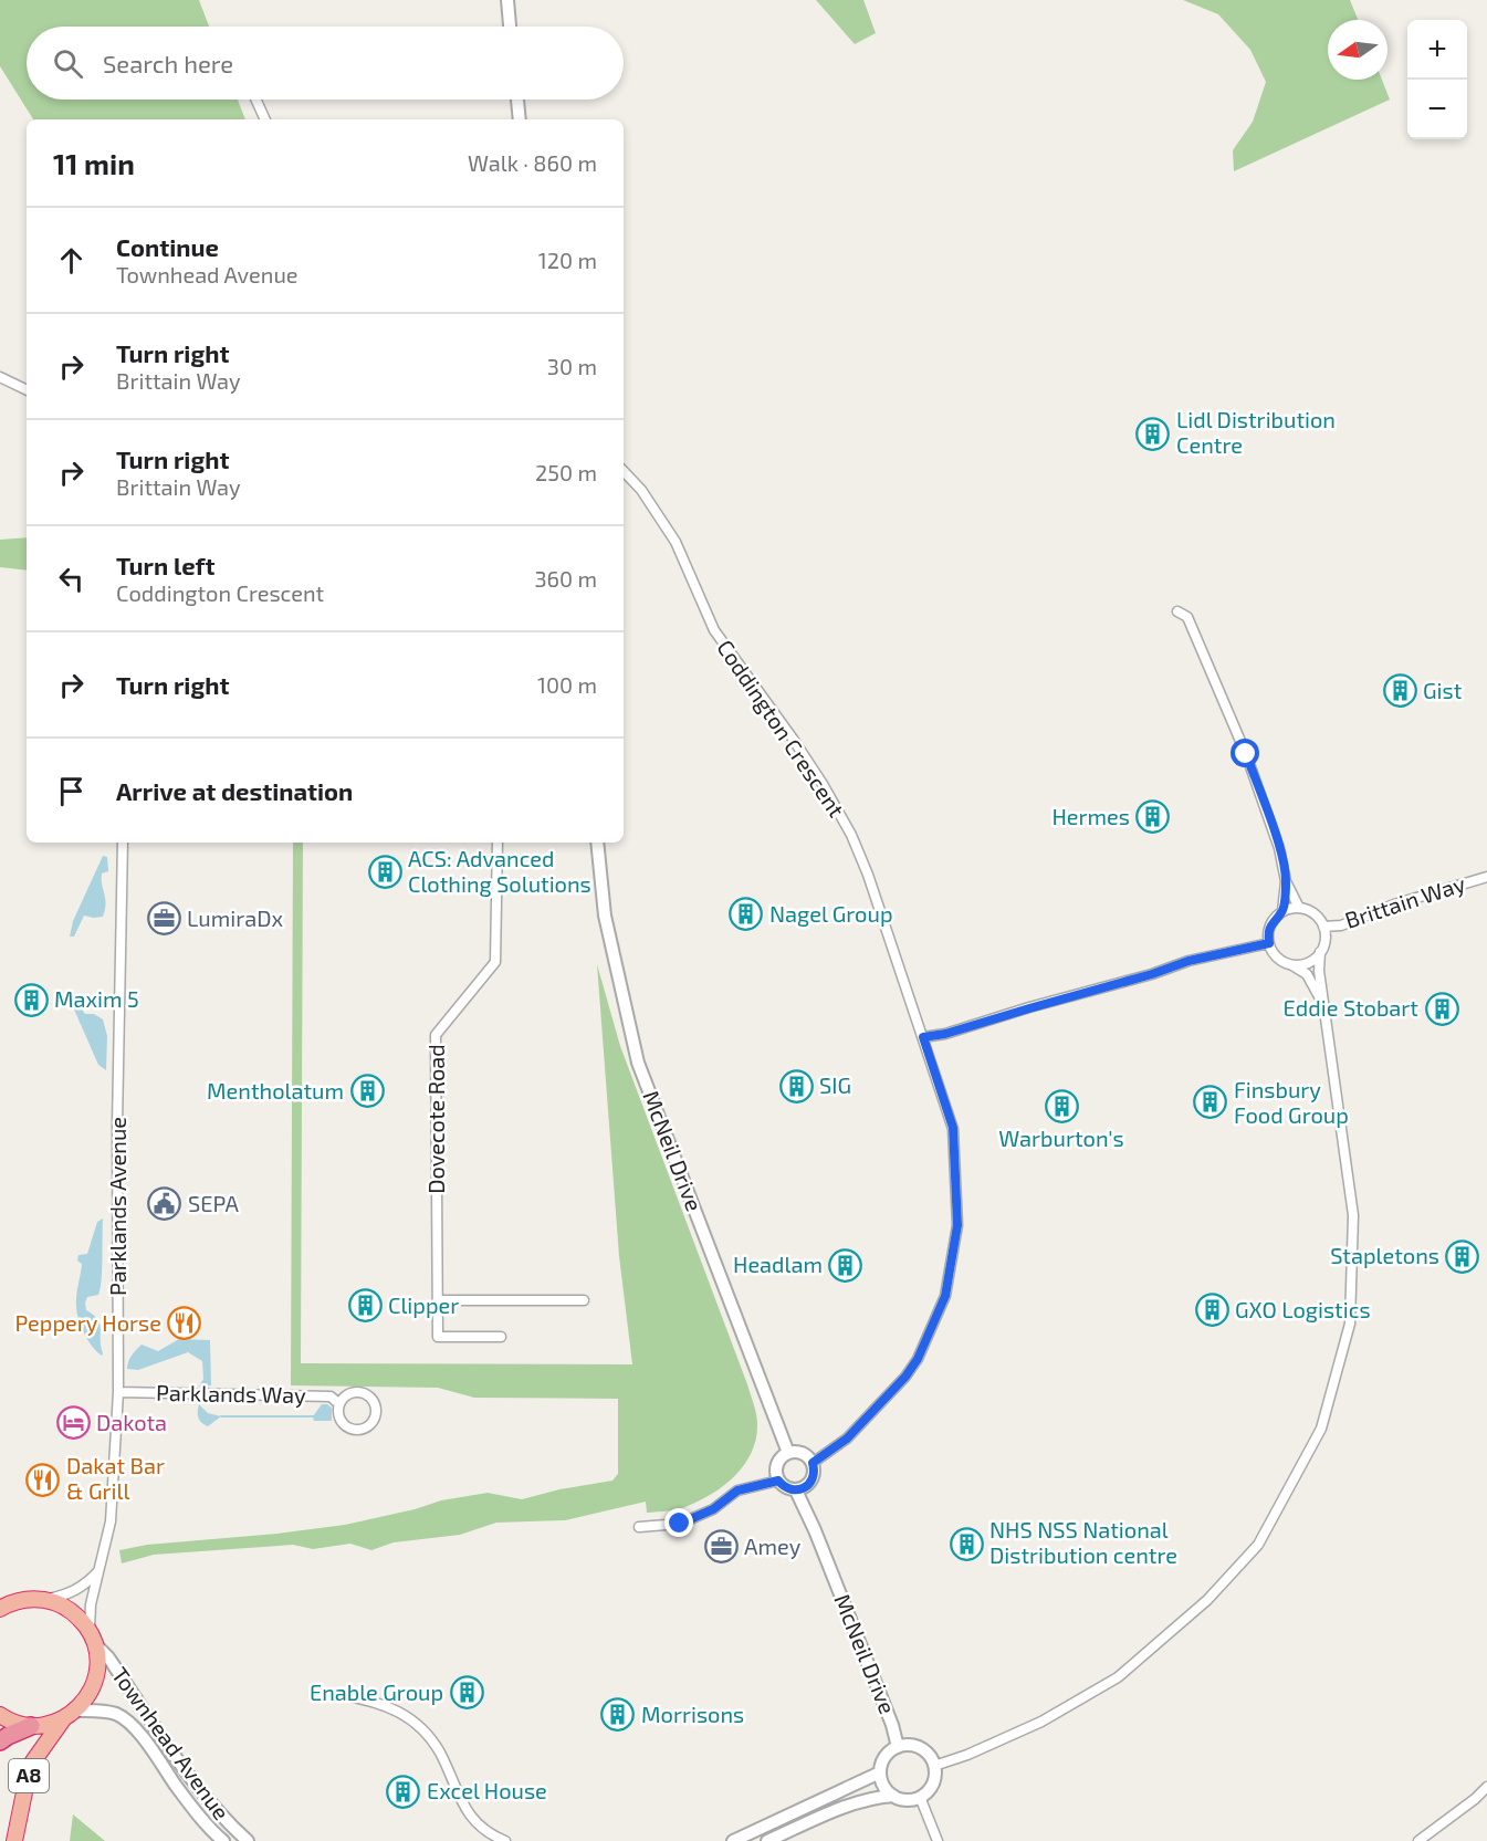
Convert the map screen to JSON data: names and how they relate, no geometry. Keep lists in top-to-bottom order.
{
  "streets": {
    "highway": ["A8"],
    "street": [
      "Coddington Crescent",
      "Brittain Way",
      "Dovecote Road",
      "McNeil Drive",
      "Parklands Avenue",
      "Parklands Way",
      "Townhead Avenue"
    ]
  },
  "crossings": [
    ["Coddington Crescent", "McNeil Drive"],
    ["Parklands Avenue", "Parklands Way"],
    ["Parklands Avenue", "Townhead Avenue"],
    ["Townhead Avenue", "A8"]
  ],
  "places": {
    "building": [
      "Lidl Distribution Centre",
      "Gist",
      "Hermes",
      "ACS: Advanced Clothing Solutions",
      "Nagel Group",
      "Maxim 5",
      "Eddie Stobart",
      "SIG",
      "Mentholatum",
      "Finsbury Food Group",
      "Warburton's",
      "Stapletons",
      "Headlam",
      "Clipper",
      "GXO Logistics",
      "NHS NSS National Distribution centre",
      "Enable Group",
      "Morrisons",
      "Excel House"
    ],
    "office": ["LumiraDx", "Amey"],
    "public building": ["SEPA"],
    "restaurant": ["Peppery Horse", "Dakat Bar & Grill"],
    "hotel": ["Dakota"]
  },
  "north": "left",
  "page": {
    "map_buttons": ["+", "−"],
    "search": "Search here",
    "heading": ["11 min", "Walk · 860 m"],
    "list": [
      ["Continue", "Townhead Avenue", "120 m"],
      ["Turn right", "Brittain Way", "30 m"],
      ["Turn right", "Brittain Way", "250 m"],
      ["Turn left", "Coddington Crescent", "360 m"],
      ["Turn right", "100 m"],
      "Arrive at destination"
    ]
  }
}
